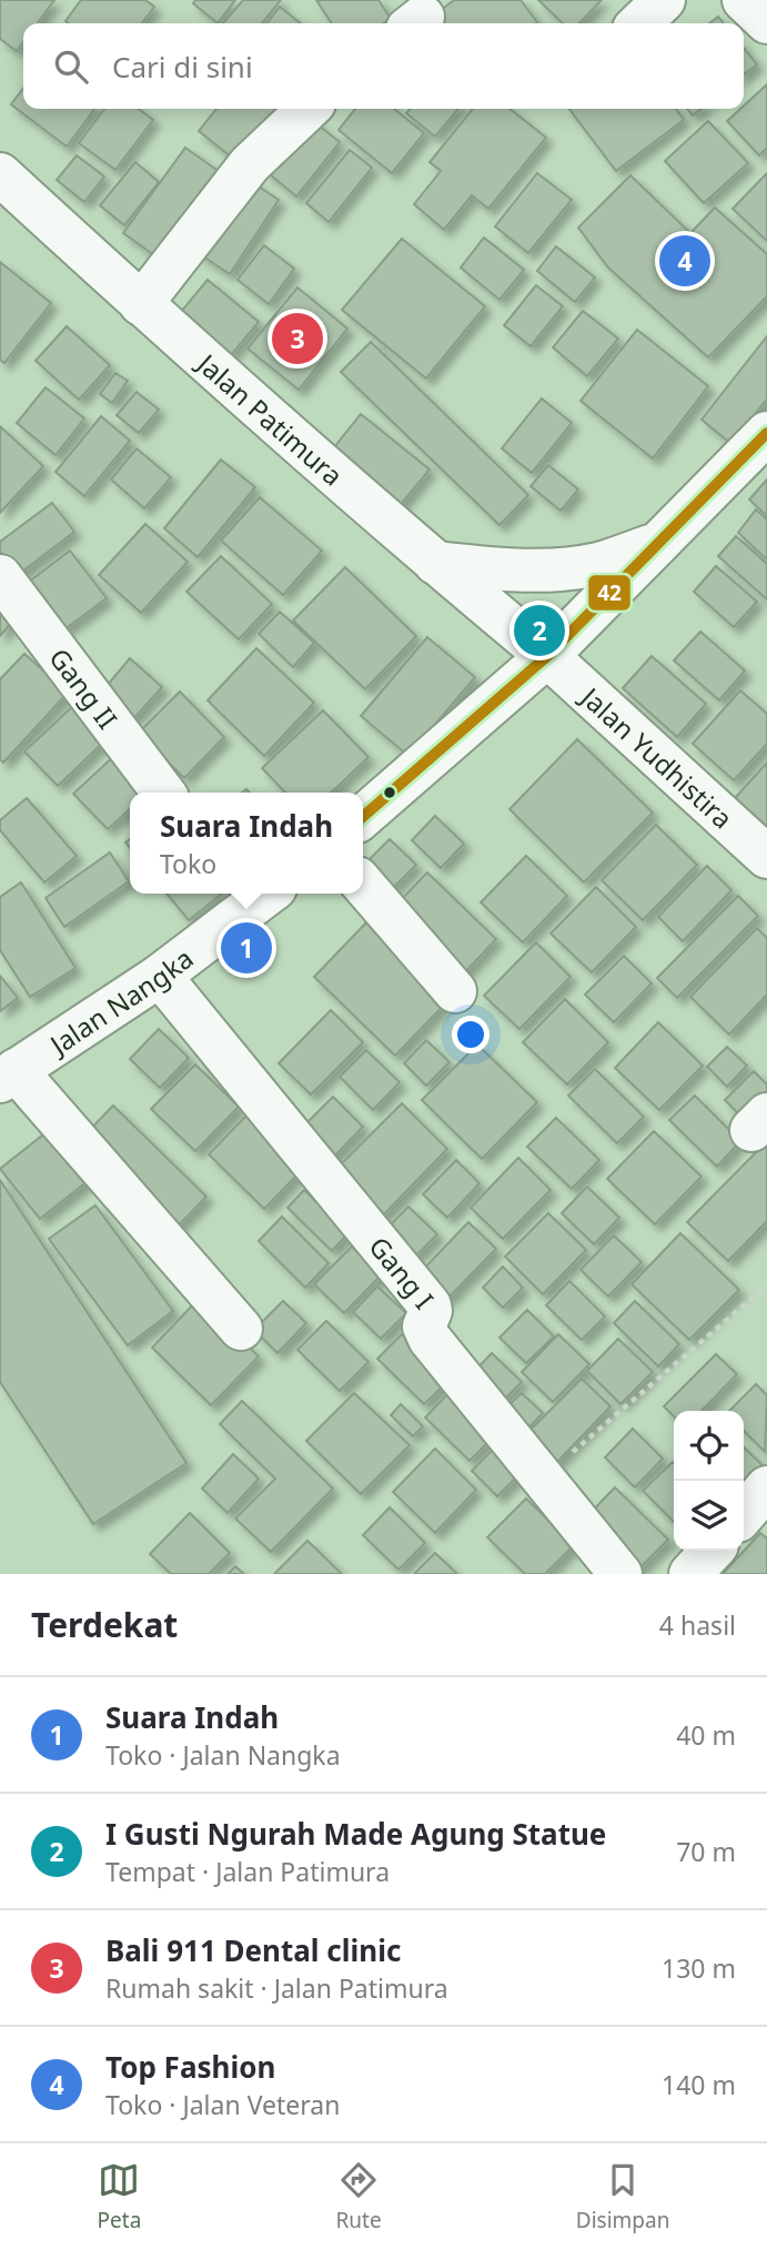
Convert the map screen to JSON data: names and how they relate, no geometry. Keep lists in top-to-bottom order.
{
  "streets": {
    "street": [
      "Jalan Patimura",
      "Gang II",
      "Jalan Yudhistira",
      "Jalan Nangka",
      "Gang I"
    ]
  },
  "crossings": [
    ["Jalan Patimura", "Jalan Yudhistira"],
    ["Jalan Nangka", "Gang I"]
  ],
  "lines": ["transit line 42"],
  "page": {
    "search": "Cari di sini",
    "pins": [
      "4",
      "3",
      "2",
      "1"
    ],
    "popup": ["Suara Indah", "Toko"],
    "heading": ["Terdekat", "4 hasil"],
    "list": [
      {
        "mark": "1",
        "name": "Suara Indah",
        "note": "Toko · Jalan Nangka",
        "value": "40 m"
      },
      {
        "mark": "2",
        "name": "I Gusti Ngurah Made Agung Statue",
        "note": "Tempat · Jalan Patimura",
        "value": "70 m"
      },
      {
        "mark": "3",
        "name": "Bali 911 Dental clinic",
        "note": "Rumah sakit · Jalan Patimura",
        "value": "130 m"
      },
      {
        "mark": "4",
        "name": "Top Fashion",
        "note": "Toko · Jalan Veteran",
        "value": "140 m"
      }
    ],
    "nav": ["Peta", "Rute", "Disimpan"]
  }
}
